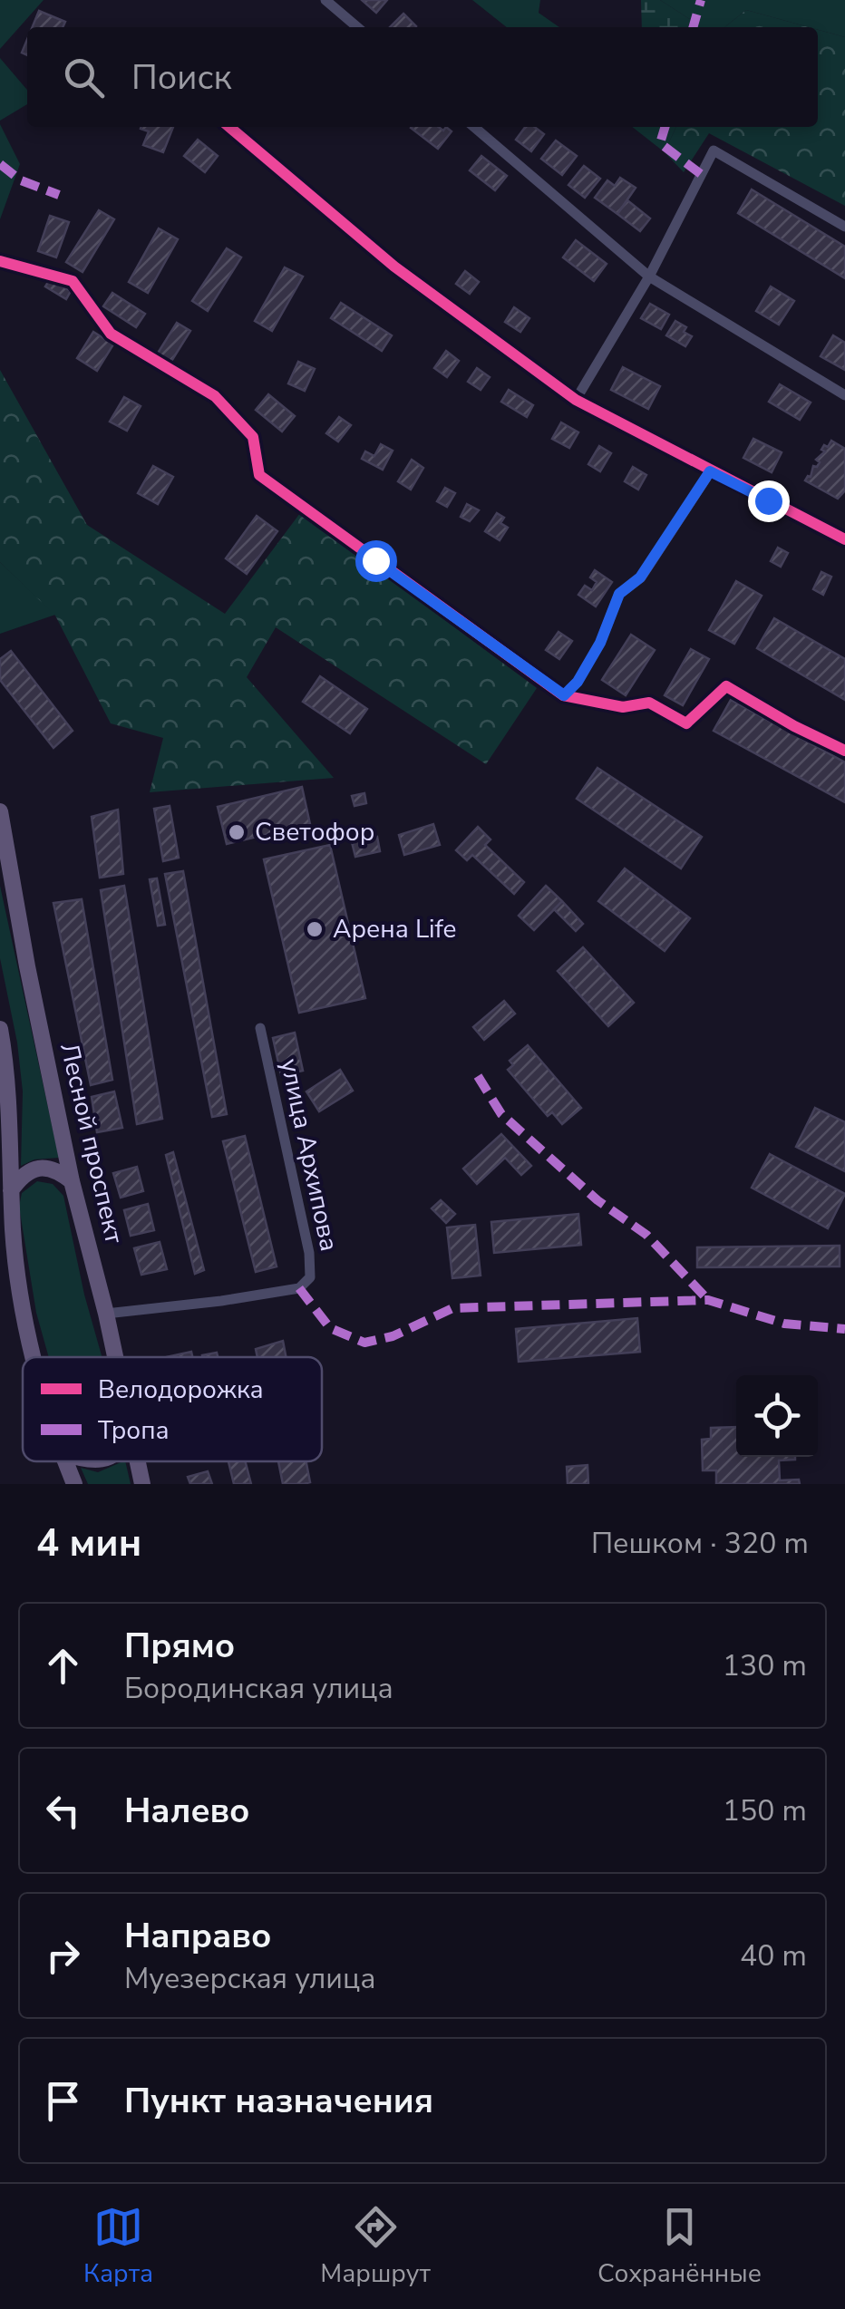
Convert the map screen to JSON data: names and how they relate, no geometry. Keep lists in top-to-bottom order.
{
  "streets": {
    "main road": ["Лесной проспект"],
    "street": ["улица Архипова"]
  },
  "crossings": [
    ["Лесной проспект", "улица Архипова"]
  ],
  "places": ["Светофор", "Арена Life"],
  "legend": ["Велодорожка", "Тропа"],
  "page": {
    "search": "Поиск",
    "heading": ["4 мин", "Пешком · 320 m"],
    "list": [
      ["Прямо", "Бородинская улица", "130 m"],
      ["Налево", "150 m"],
      ["Направо", "Муезерская улица", "40 m"],
      "Пункт назначения"
    ],
    "nav": ["Карта", "Маршрут", "Сохранённые"]
  }
}
